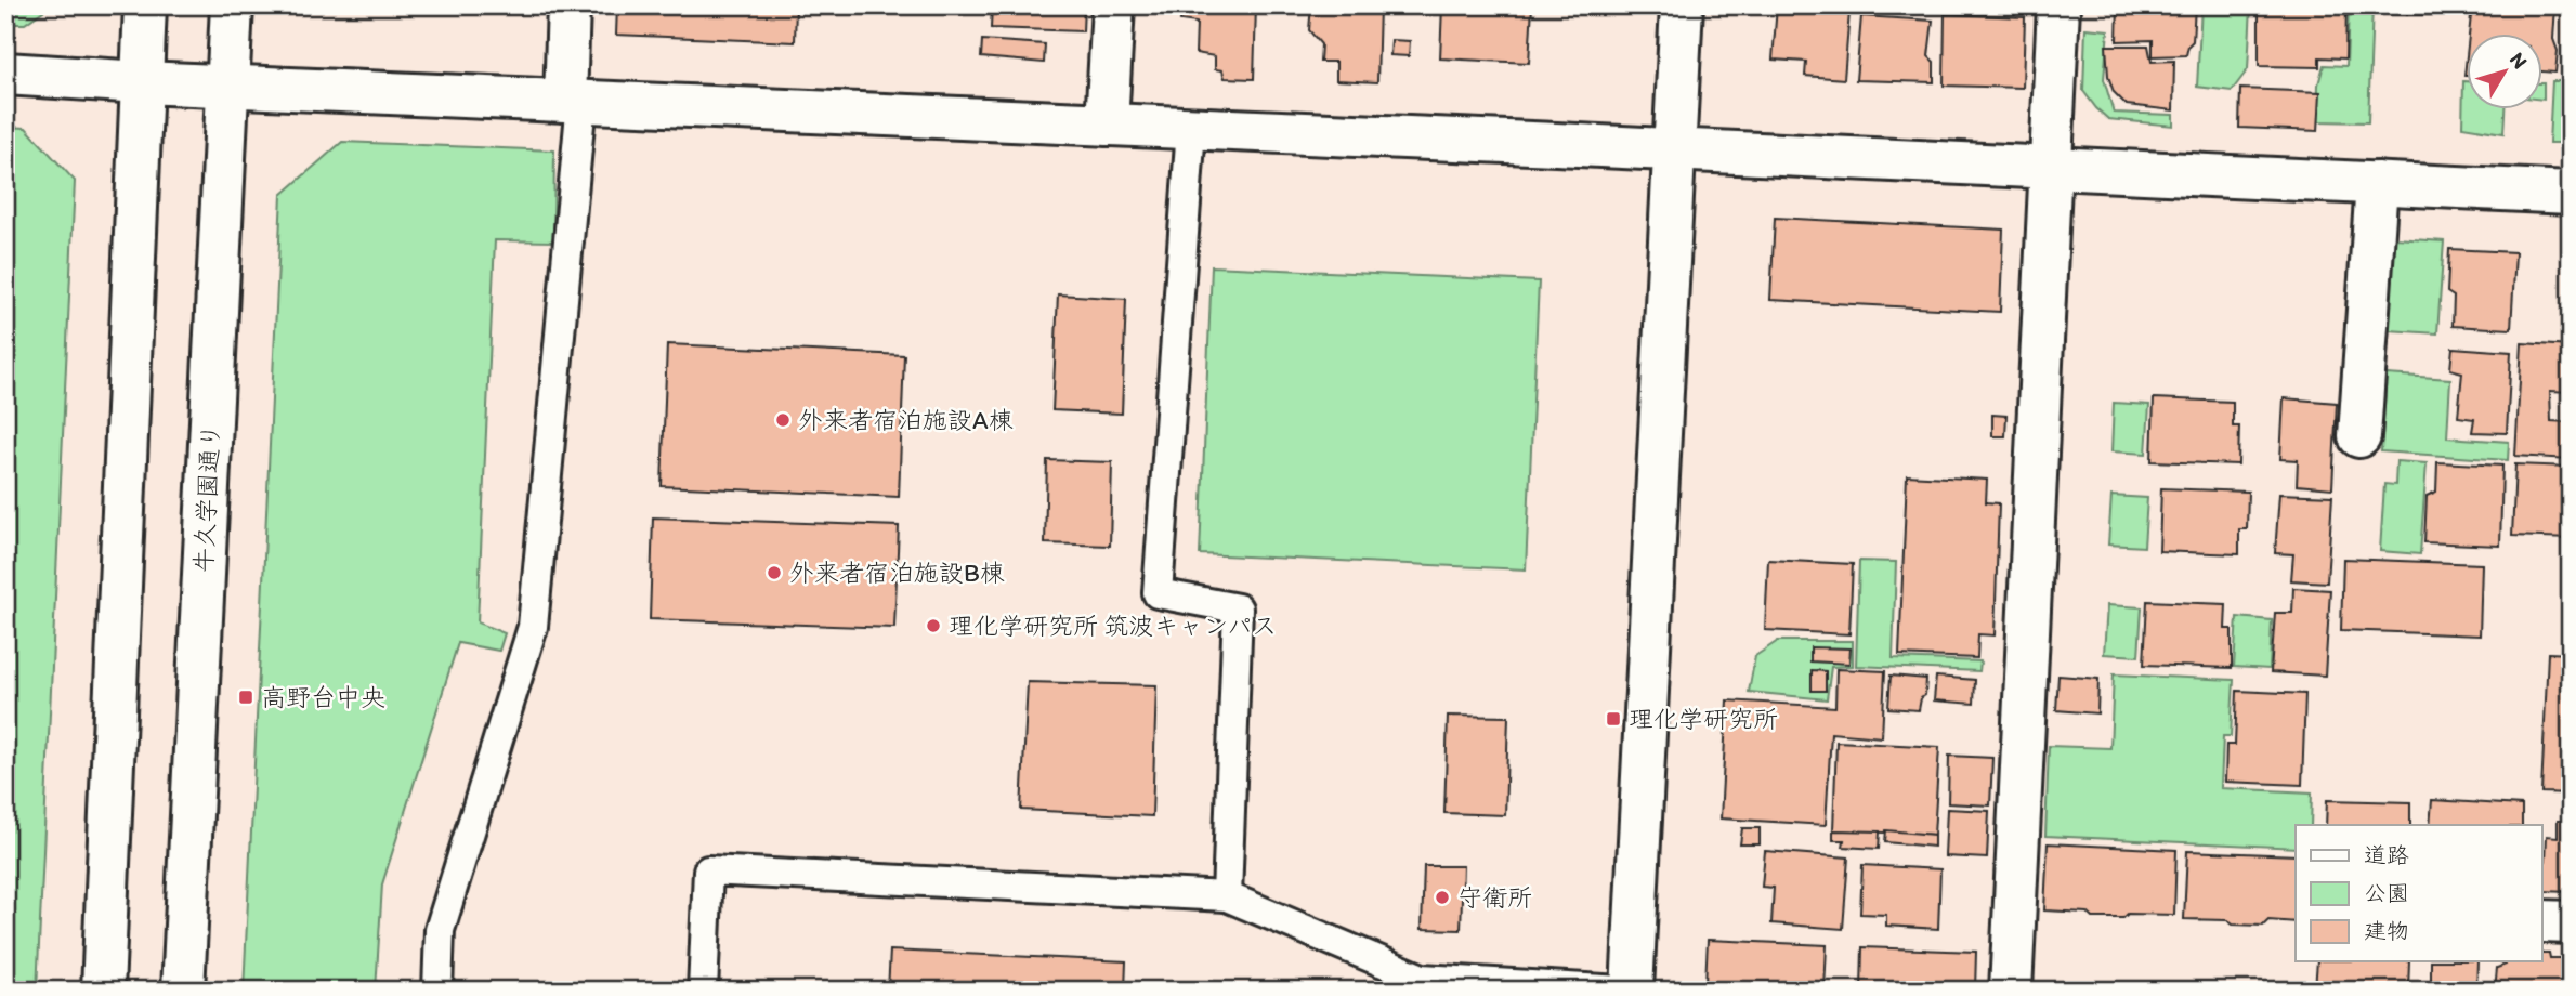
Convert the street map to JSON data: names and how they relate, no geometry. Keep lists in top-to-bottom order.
{
  "streets": {
    "main road": ["牛久学園通り"]
  },
  "places": {
    "other": [
      "外来者宿泊施設A棟",
      "外来者宿泊施設B棟",
      "理化学研究所 筑波キャンパス",
      "守衛所"
    ],
    "transit": ["高野台中央", "理化学研究所"]
  },
  "legend": ["道路", "公園", "建物"],
  "north": "top right"
}
